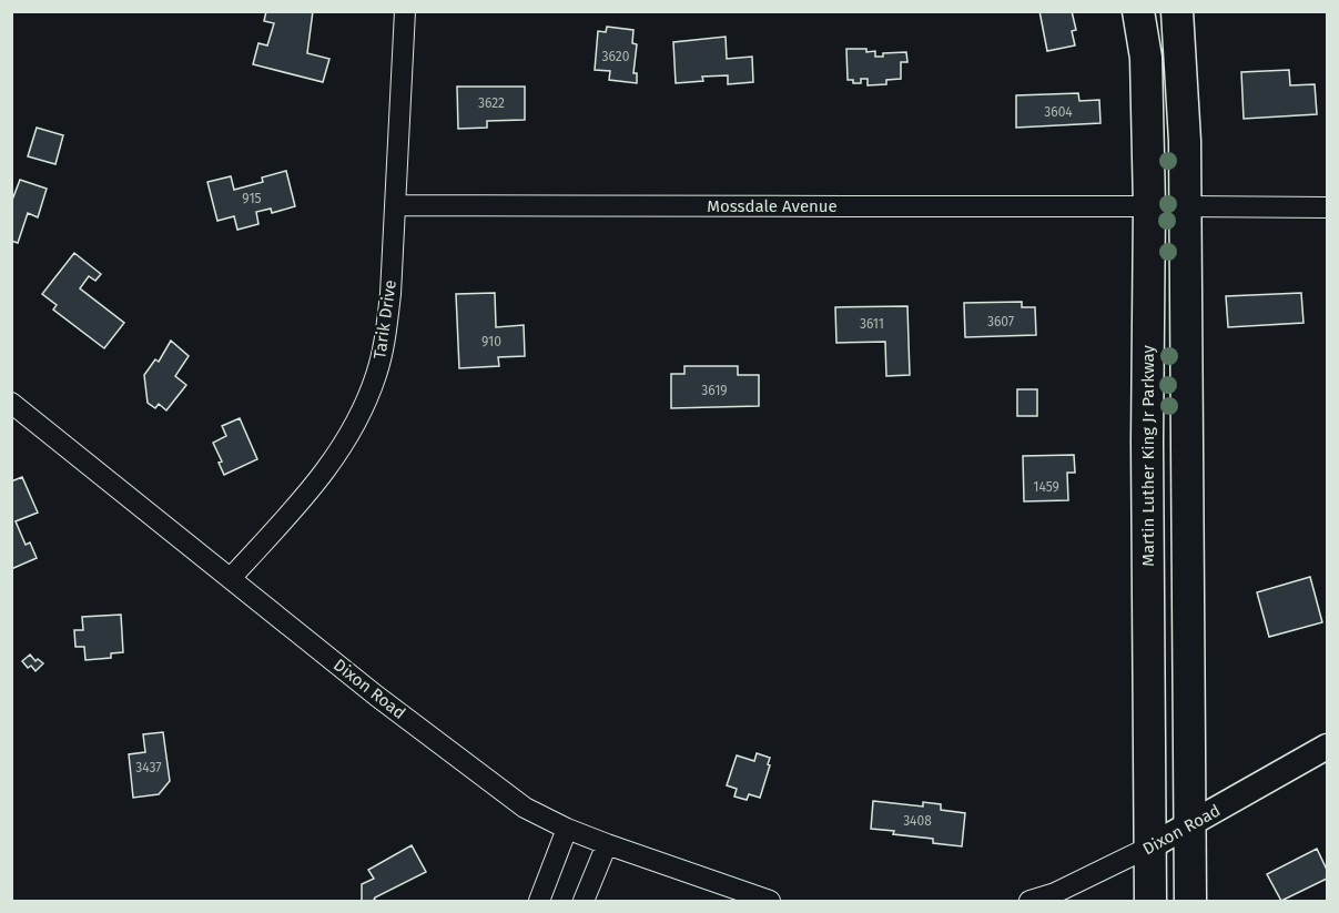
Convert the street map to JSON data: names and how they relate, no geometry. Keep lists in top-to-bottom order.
{
  "streets": {
    "main road": ["Martin Luther King Jr Parkway"],
    "street": ["Mossdale Avenue", "Tarik Drive", "Dixon Road"]
  },
  "crossings": [
    ["Mossdale Avenue", "Tarik Drive"],
    ["Mossdale Avenue", "Martin Luther King Jr Parkway"],
    ["Tarik Drive", "Dixon Road"],
    ["Martin Luther King Jr Parkway", "Dixon Road"]
  ],
  "house_numbers": [
    "3620",
    "3622",
    "3604",
    "915",
    "3607",
    "3611",
    "910",
    "3619",
    "1459",
    "3437",
    "3408"
  ]
}
